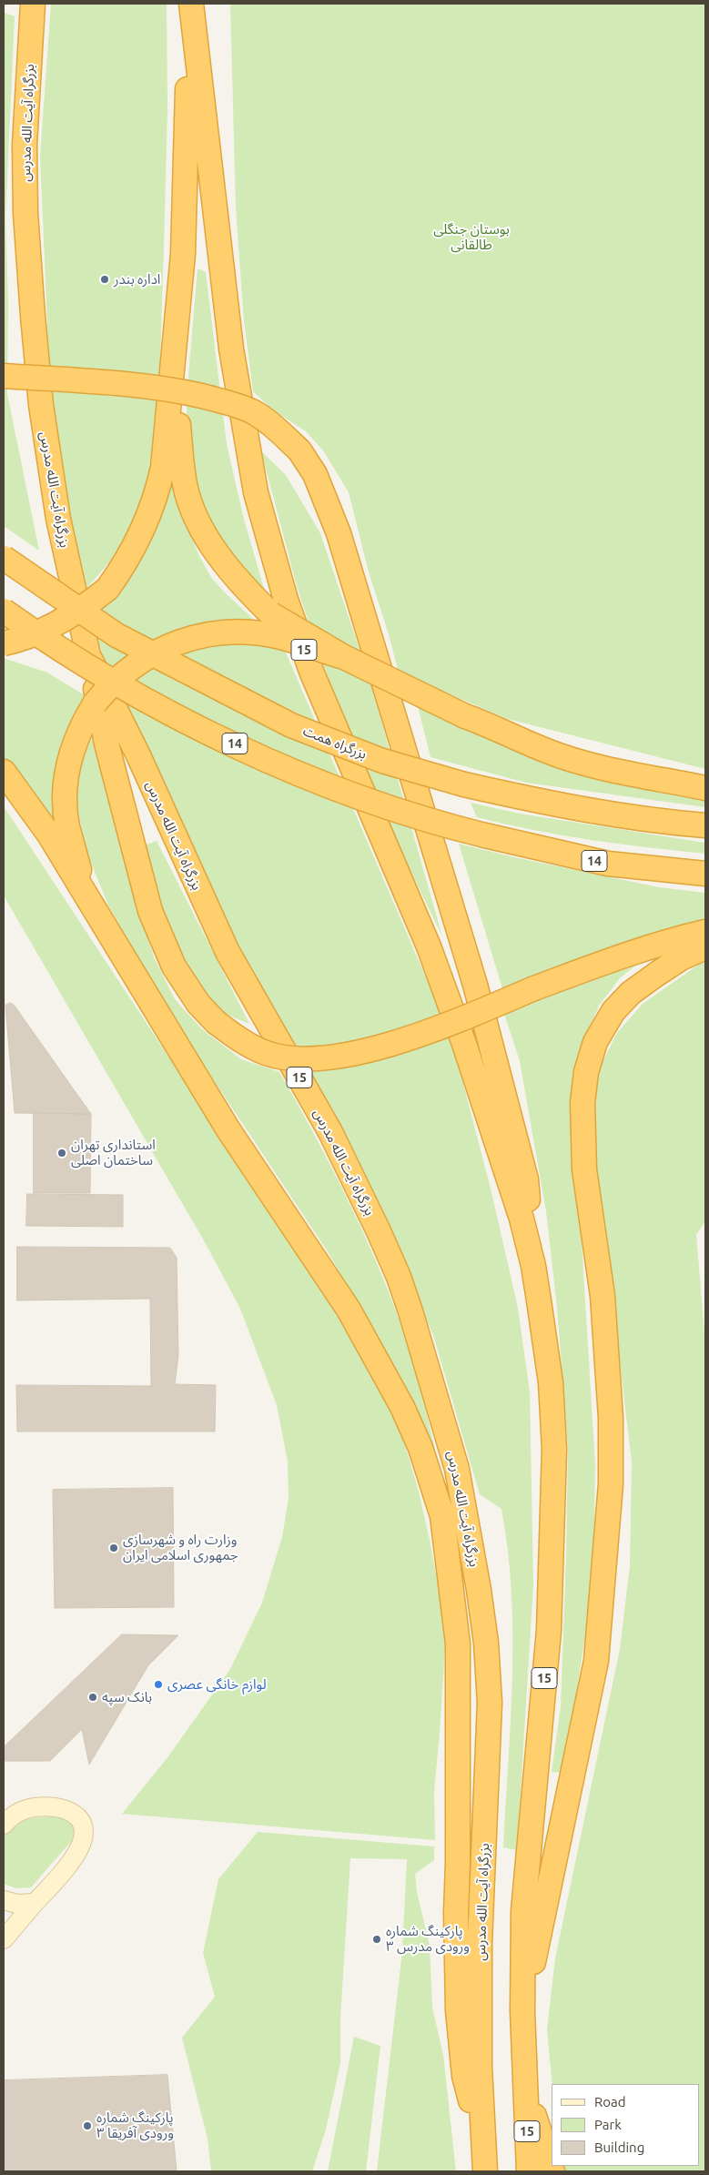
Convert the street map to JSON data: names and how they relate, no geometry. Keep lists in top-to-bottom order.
{
  "streets": {
    "highway": [
      "بزرگراه آیت الله مدرس",
      "15",
      "بزرگراه همت",
      "14"
    ]
  },
  "parks": ["بوستان جنگلی طالقانی"],
  "places": [
    "اداره بندر",
    "استانداری تهران ساختمان اصلی",
    "وزارت راه و شهرسازی جمهوری اسلامی ایران",
    "لوازم خانگی عصری",
    "بانک سپه",
    "پارکینگ شماره ۳ ورودی مدرس",
    "پارکینگ شماره ۳ ورودی آفریقا"
  ],
  "legend": ["Road", "Park", "Building"]
}
